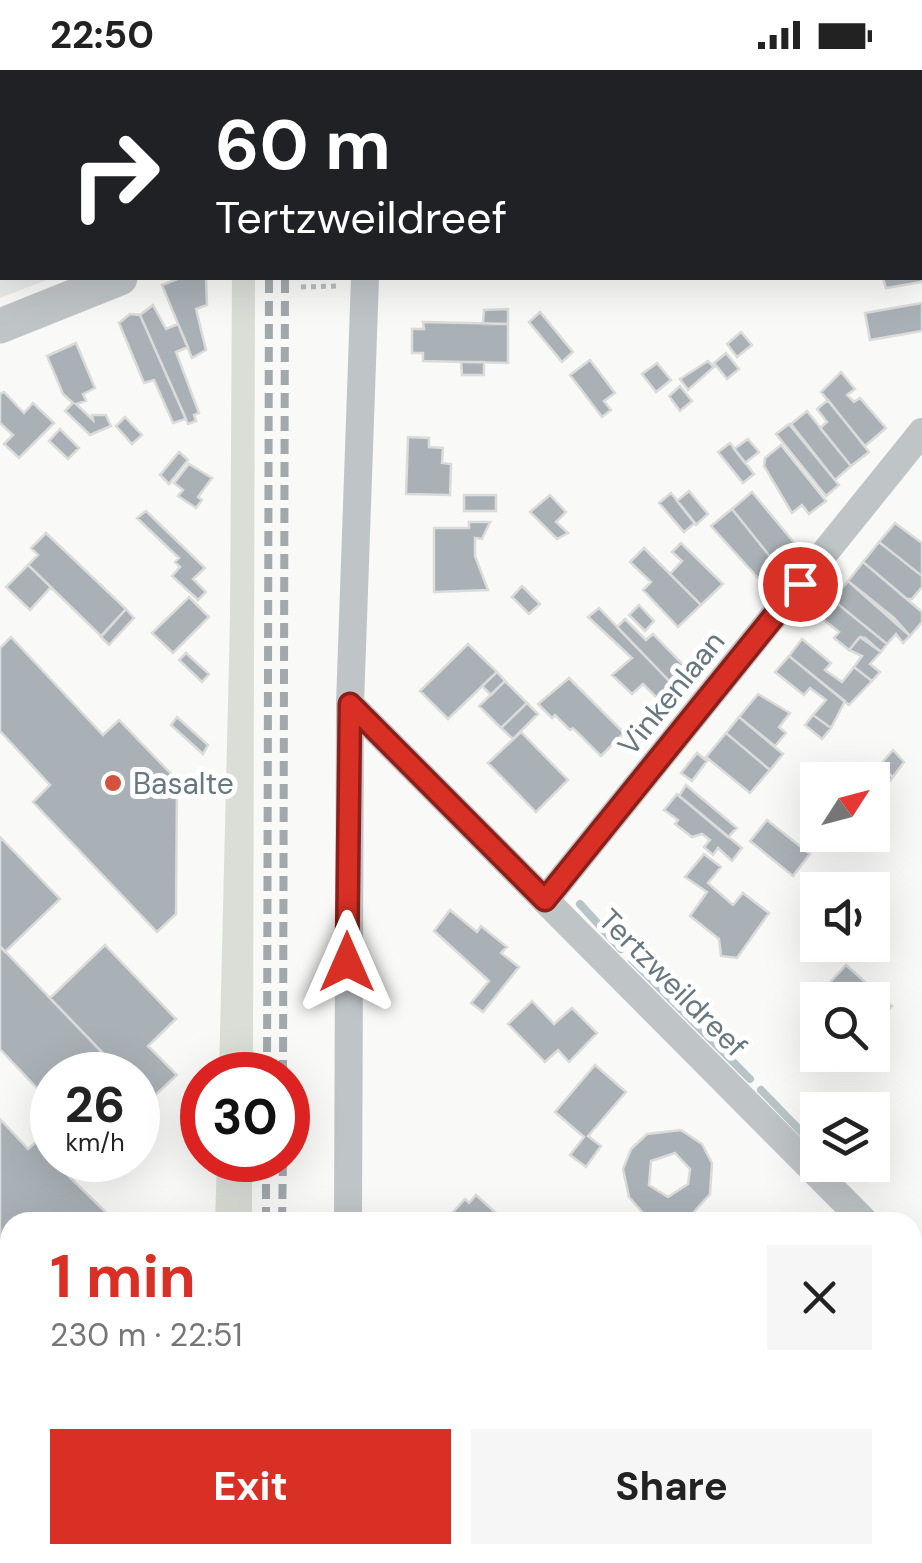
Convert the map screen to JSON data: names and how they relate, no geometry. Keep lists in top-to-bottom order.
{
  "streets": {
    "street": ["Vinkenlaan", "Tertzweildreef"]
  },
  "crossings": [
    ["Vinkenlaan", "Tertzweildreef"]
  ],
  "places": ["Basalte"],
  "north": "top right",
  "page": {
    "status": "22:50",
    "turn": ["60 m", "Tertzweildreef"],
    "speed": "26 km/h",
    "limit": "30",
    "heading": ["1 min", "230 m · 22:51"],
    "buttons": ["Exit", "Share"]
  }
}
